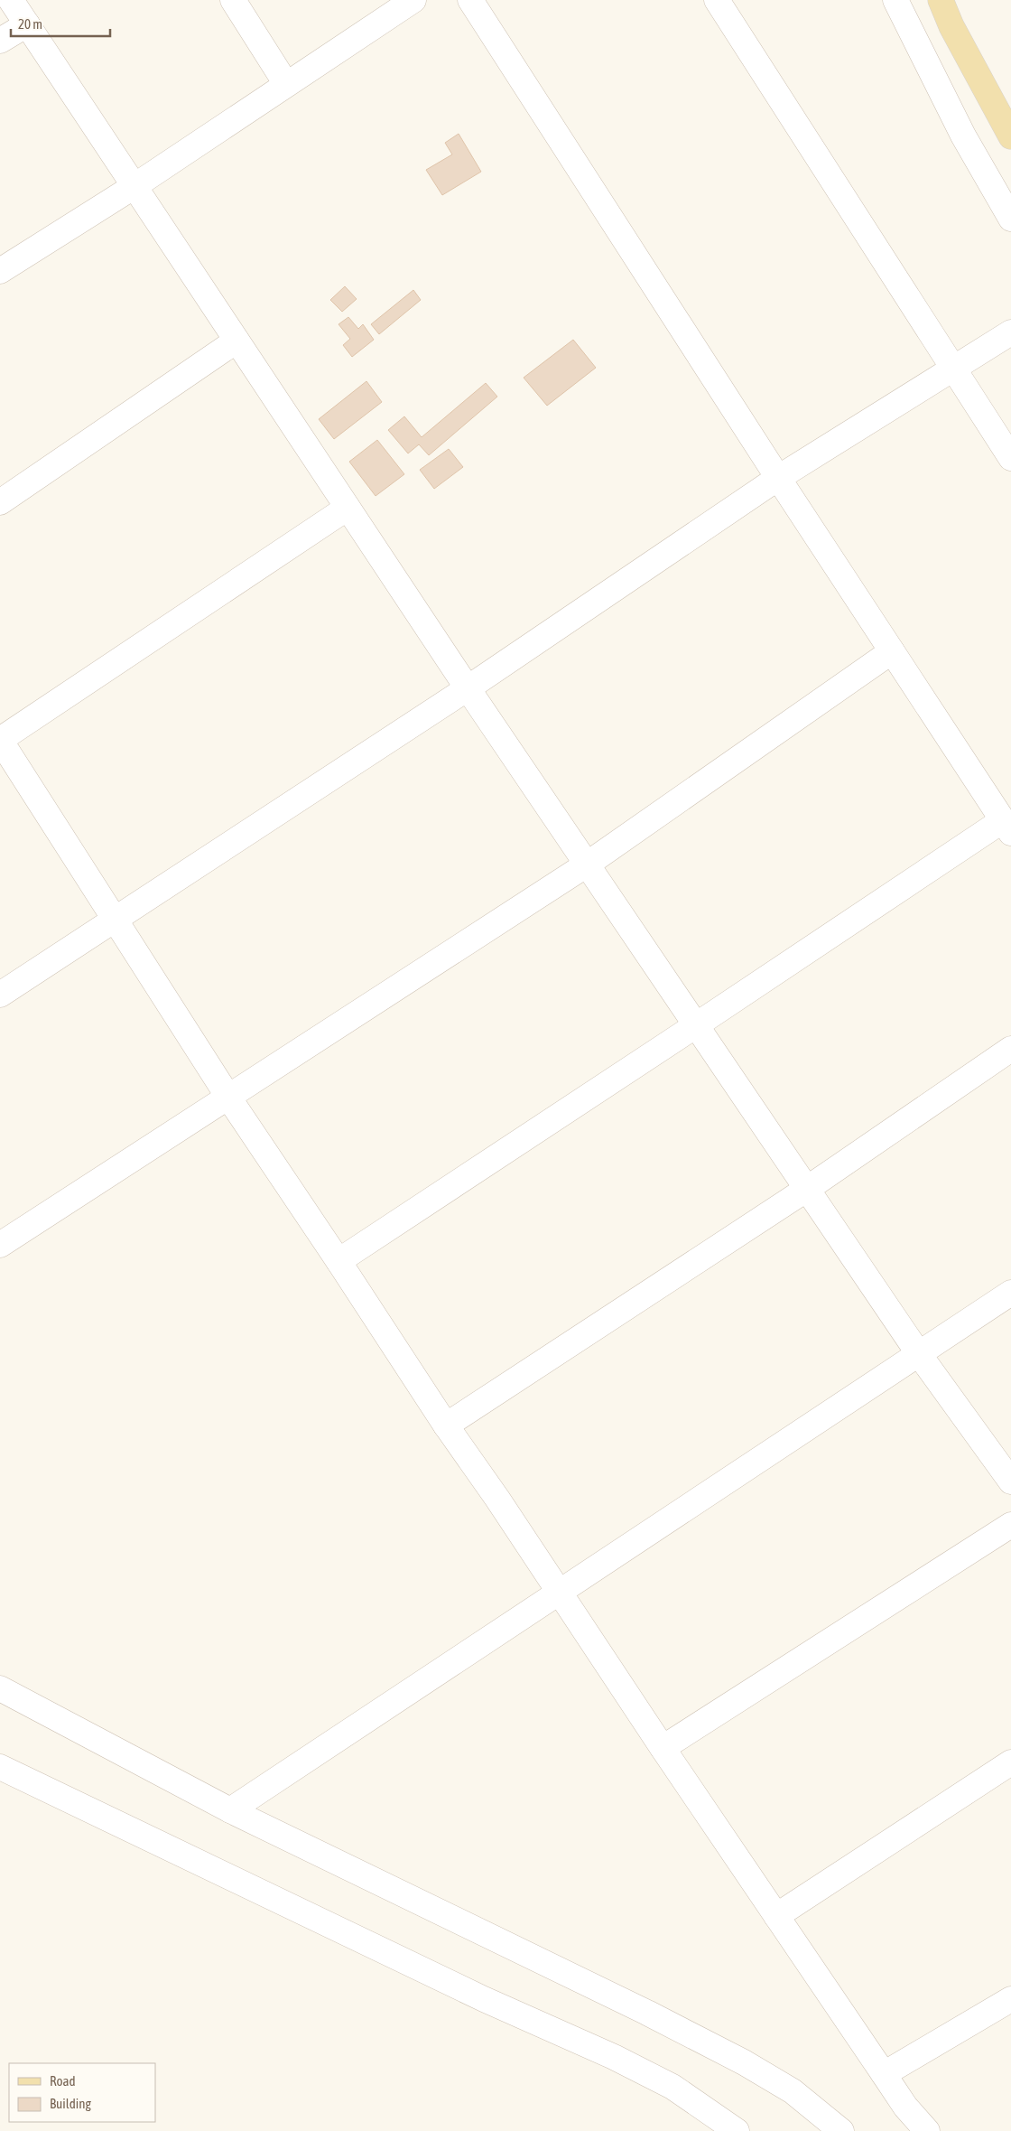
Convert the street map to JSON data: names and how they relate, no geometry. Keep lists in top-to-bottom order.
{
  "legend": ["Road", "Building"],
  "scale_bar": "20 m"
}
